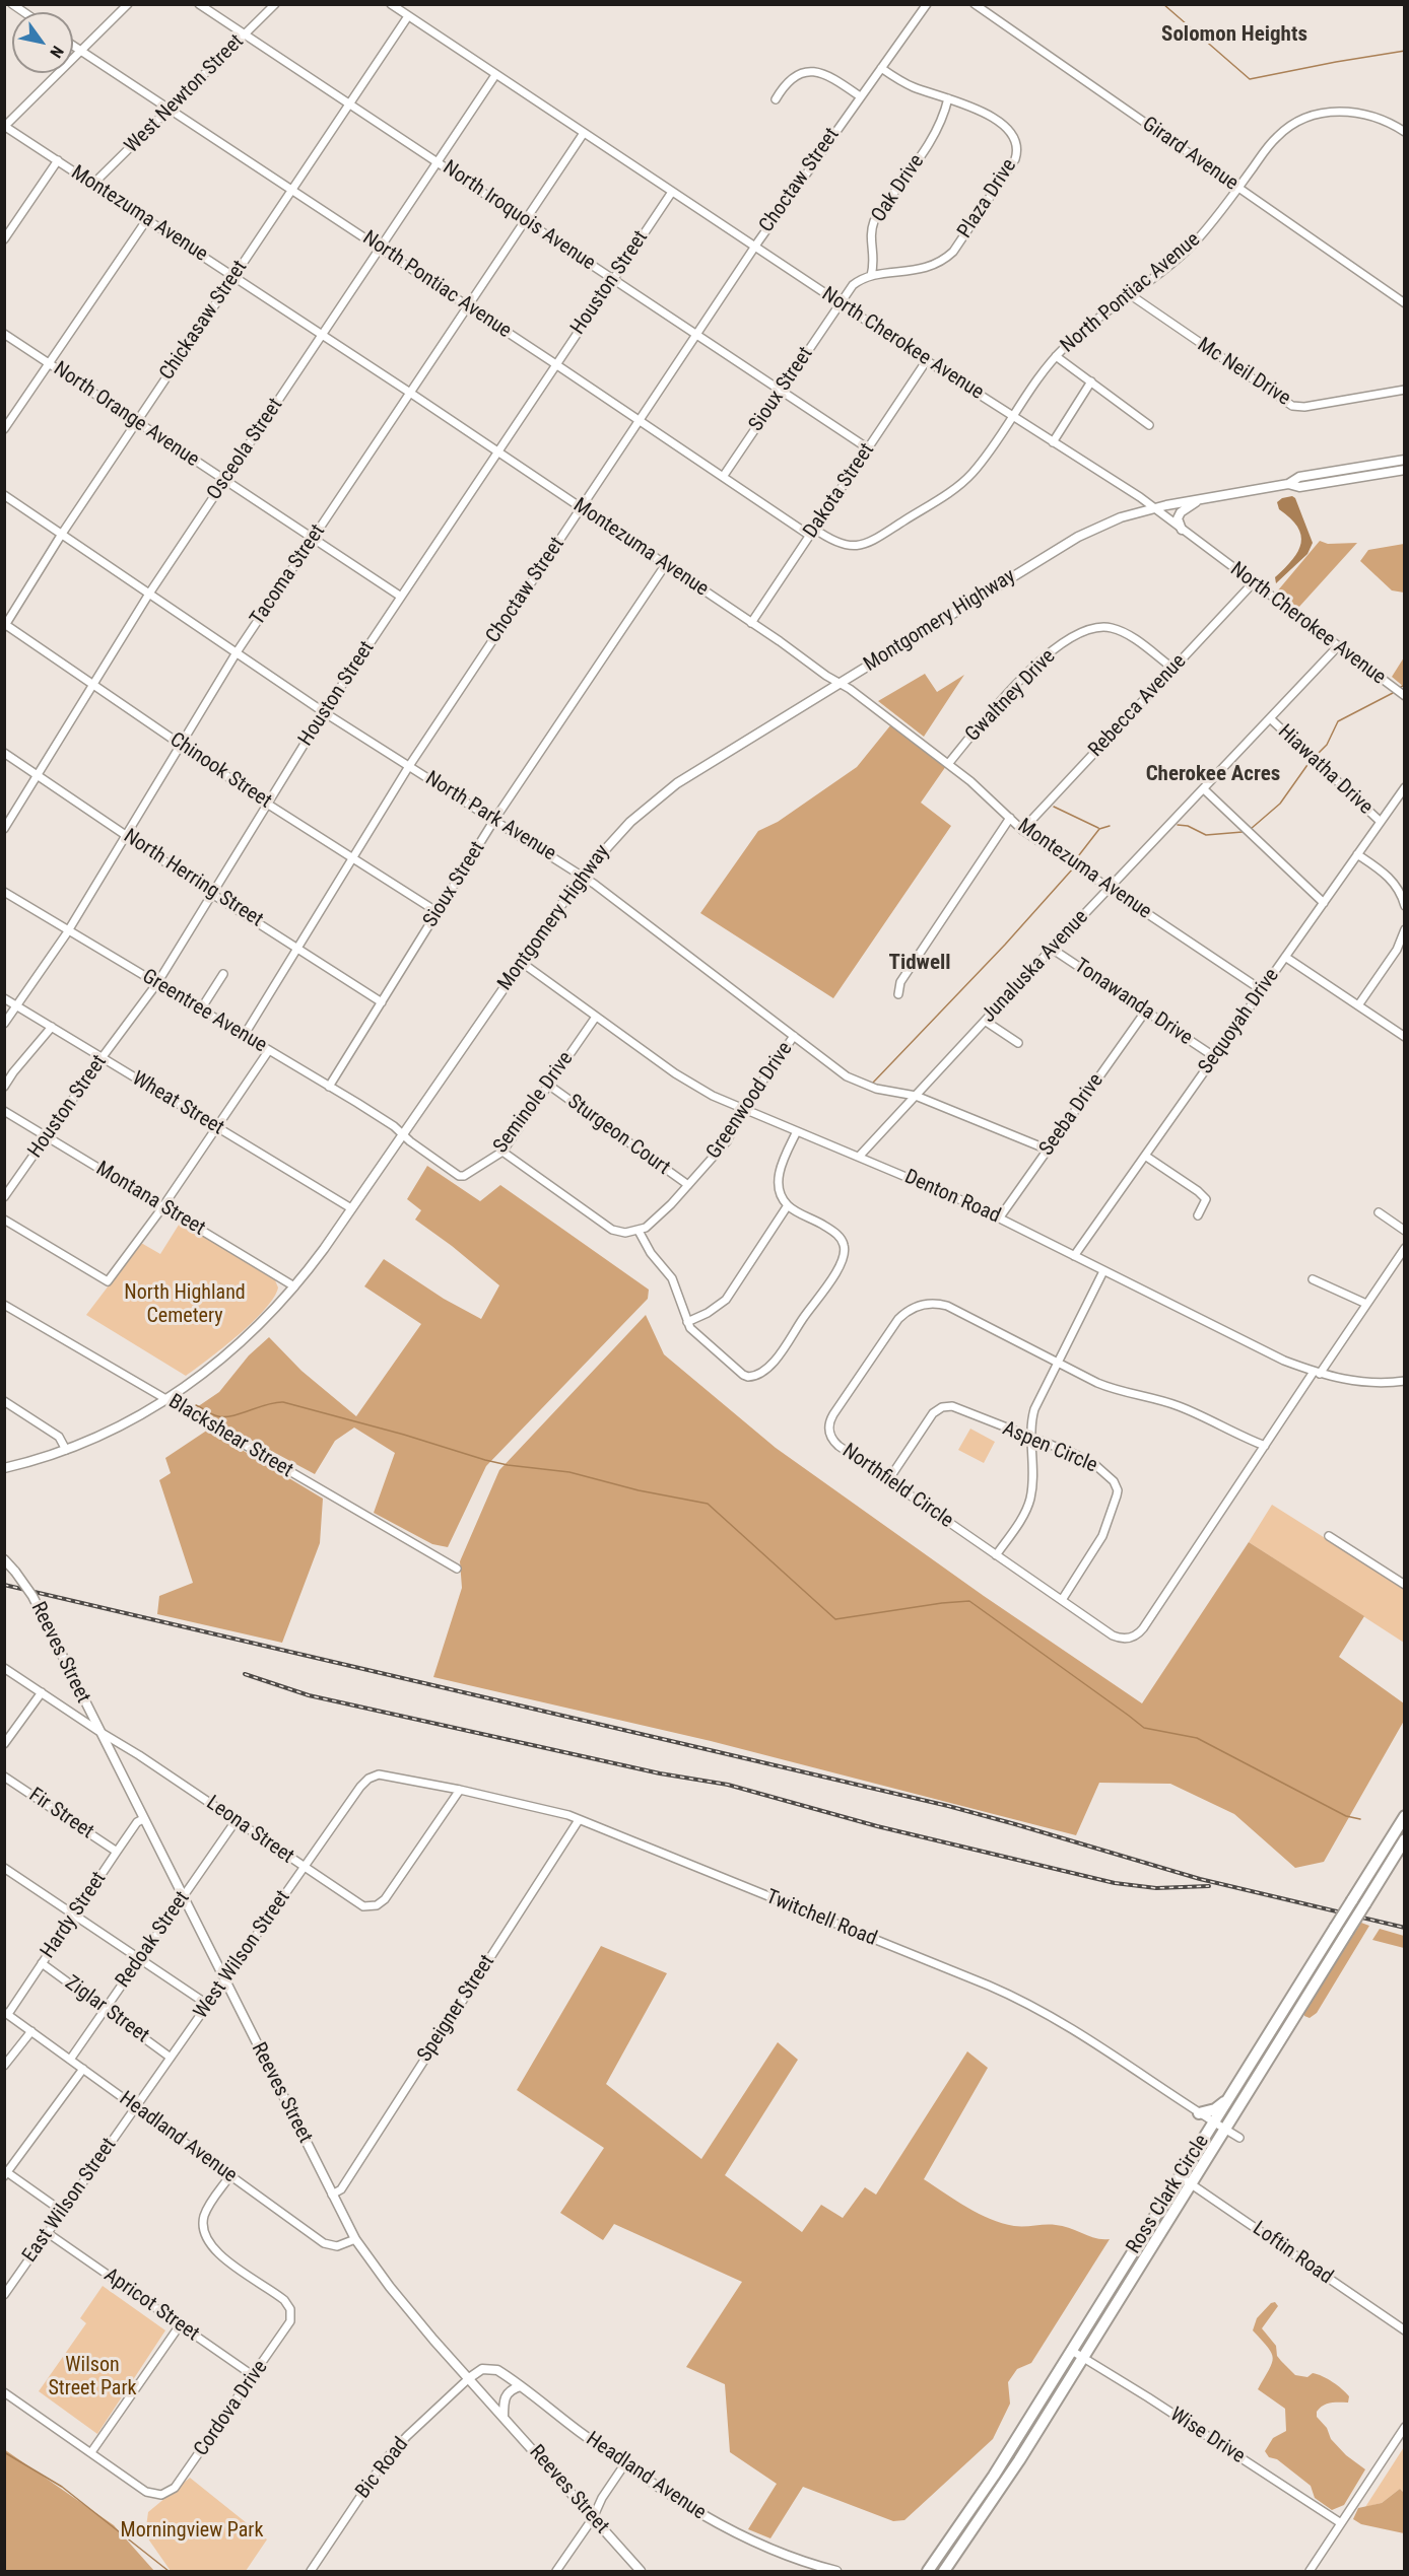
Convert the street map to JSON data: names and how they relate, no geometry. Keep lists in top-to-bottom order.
{
  "streets": {
    "highway": ["Ross Clark Circle"],
    "main road": ["Montgomery Highway", "Reeves Street", "Headland Avenue"],
    "street": [
      "West Newton Street",
      "Girard Avenue",
      "Choctaw Street",
      "Oak Drive",
      "Plaza Drive",
      "Montezuma Avenue",
      "North Iroquois Avenue",
      "Houston Street",
      "North Pontiac Avenue",
      "Chickasaw Street",
      "North Cherokee Avenue",
      "Mc Neil Drive",
      "Sioux Street",
      "North Orange Avenue",
      "Osceola Street",
      "Dakota Street",
      "Tacoma Street",
      "Gwaltney Drive",
      "Rebecca Avenue",
      "Hiawatha Drive",
      "Chinook Street",
      "North Park Avenue",
      "North Herring Street",
      "Junaluska Avenue",
      "Tonawanda Drive",
      "Greentree Avenue",
      "Sequoyah Drive",
      "Greenwood Drive",
      "Seminole Drive",
      "Wheat Street",
      "Seeba Drive",
      "Sturgeon Court",
      "Denton Road",
      "Montana Street",
      "Blackshear Street",
      "Aspen Circle",
      "Northfield Circle",
      "Fir Street",
      "Leona Street",
      "Hardy Street",
      "Twitchell Road",
      "Redoak Street",
      "West Wilson Street",
      "Speigner Street",
      "Ziglar Street",
      "East Wilson Street",
      "Loftin Road",
      "Apricot Street",
      "Cordova Drive",
      "Wise Drive",
      "Bic Road"
    ]
  },
  "crossings": [
    ["West Newton Street", "Montezuma Avenue"],
    ["West Newton Street", "North Iroquois Avenue"],
    ["West Newton Street", "North Pontiac Avenue"],
    ["Girard Avenue", "North Pontiac Avenue"],
    ["Choctaw Street", "Plaza Drive"],
    ["Choctaw Street", "Montezuma Avenue"],
    ["Choctaw Street", "North Iroquois Avenue"],
    ["Choctaw Street", "North Pontiac Avenue"],
    ["Choctaw Street", "North Cherokee Avenue"],
    ["Choctaw Street", "Chinook Street"],
    ["Choctaw Street", "North Park Avenue"],
    ["Choctaw Street", "North Herring Street"],
    ["Choctaw Street", "Greentree Avenue"],
    ["Oak Drive", "Plaza Drive"],
    ["Montezuma Avenue", "Houston Street"],
    ["Montezuma Avenue", "Chickasaw Street"],
    ["Montezuma Avenue", "Sioux Street"],
    ["Montezuma Avenue", "Osceola Street"],
    ["Montezuma Avenue", "Dakota Street"],
    ["Montezuma Avenue", "Tacoma Street"],
    ["Montezuma Avenue", "Montgomery Highway"],
    ["Montezuma Avenue", "Gwaltney Drive"],
    ["Montezuma Avenue", "Rebecca Avenue"],
    ["Montezuma Avenue", "Junaluska Avenue"],
    ["Montezuma Avenue", "Sequoyah Drive"],
    ["North Iroquois Avenue", "Houston Street"],
    ["North Iroquois Avenue", "Chickasaw Street"],
    ["North Iroquois Avenue", "Sioux Street"],
    ["North Iroquois Avenue", "Osceola Street"],
    ["North Iroquois Avenue", "Dakota Street"],
    ["North Iroquois Avenue", "Tacoma Street"],
    ["Houston Street", "North Pontiac Avenue"],
    ["Houston Street", "North Cherokee Avenue"],
    ["Houston Street", "North Orange Avenue"],
    ["Houston Street", "Chinook Street"],
    ["Houston Street", "North Park Avenue"],
    ["Houston Street", "North Herring Street"],
    ["Houston Street", "Greentree Avenue"],
    ["Houston Street", "Wheat Street"],
    ["Houston Street", "Montana Street"],
    ["North Pontiac Avenue", "Chickasaw Street"],
    ["North Pontiac Avenue", "North Cherokee Avenue"],
    ["North Pontiac Avenue", "Mc Neil Drive"],
    ["North Pontiac Avenue", "Sioux Street"],
    ["North Pontiac Avenue", "Osceola Street"],
    ["North Pontiac Avenue", "Dakota Street"],
    ["North Pontiac Avenue", "Tacoma Street"],
    ["Chickasaw Street", "North Cherokee Avenue"],
    ["Chickasaw Street", "North Orange Avenue"],
    ["Chickasaw Street", "Chinook Street"],
    ["Chickasaw Street", "North Park Avenue"],
    ["North Cherokee Avenue", "Sioux Street"],
    ["North Cherokee Avenue", "Osceola Street"],
    ["North Cherokee Avenue", "Dakota Street"],
    ["North Cherokee Avenue", "Tacoma Street"],
    ["North Cherokee Avenue", "Montgomery Highway"],
    ["North Cherokee Avenue", "Rebecca Avenue"],
    ["North Cherokee Avenue", "Junaluska Avenue"],
    ["Sioux Street", "Chinook Street"],
    ["Sioux Street", "North Park Avenue"],
    ["Sioux Street", "North Herring Street"],
    ["Sioux Street", "Greentree Avenue"],
    ["North Orange Avenue", "Osceola Street"],
    ["North Orange Avenue", "Tacoma Street"],
    ["Osceola Street", "Chinook Street"],
    ["Osceola Street", "North Park Avenue"],
    ["Osceola Street", "North Herring Street"],
    ["Tacoma Street", "Chinook Street"],
    ["Tacoma Street", "North Park Avenue"],
    ["Tacoma Street", "North Herring Street"],
    ["Tacoma Street", "Greentree Avenue"],
    ["Tacoma Street", "Wheat Street"],
    ["Montgomery Highway", "North Park Avenue"],
    ["Montgomery Highway", "Greentree Avenue"],
    ["Montgomery Highway", "Seminole Drive"],
    ["Montgomery Highway", "Wheat Street"],
    ["Montgomery Highway", "Denton Road"],
    ["Montgomery Highway", "Montana Street"],
    ["Montgomery Highway", "Blackshear Street"],
    ["Gwaltney Drive", "Rebecca Avenue"],
    ["Hiawatha Drive", "Junaluska Avenue"],
    ["Hiawatha Drive", "Sequoyah Drive"],
    ["North Park Avenue", "Junaluska Avenue"],
    ["North Park Avenue", "Greenwood Drive"],
    ["North Park Avenue", "Seeba Drive"],
    ["Junaluska Avenue", "Tonawanda Drive"],
    ["Junaluska Avenue", "Denton Road"],
    ["Tonawanda Drive", "Sequoyah Drive"],
    ["Tonawanda Drive", "Seeba Drive"],
    ["Greentree Avenue", "Seminole Drive"],
    ["Sequoyah Drive", "Denton Road"],
    ["Greenwood Drive", "Sturgeon Court"],
    ["Greenwood Drive", "Denton Road"],
    ["Seminole Drive", "Sturgeon Court"],
    ["Seminole Drive", "Denton Road"],
    ["Seeba Drive", "Denton Road"],
    ["Denton Road", "Northfield Circle"],
    ["Aspen Circle", "Northfield Circle"],
    ["Reeves Street", "Leona Street"],
    ["Reeves Street", "Hardy Street"],
    ["Reeves Street", "Redoak Street"],
    ["Reeves Street", "West Wilson Street"],
    ["Reeves Street", "Speigner Street"],
    ["Reeves Street", "Headland Avenue"],
    ["Reeves Street", "Bic Road"],
    ["Fir Street", "Hardy Street"],
    ["Leona Street", "Twitchell Road"],
    ["Leona Street", "Redoak Street"],
    ["Leona Street", "West Wilson Street"],
    ["Hardy Street", "Ziglar Street"],
    ["Hardy Street", "Headland Avenue"],
    ["Twitchell Road", "West Wilson Street"],
    ["Twitchell Road", "Speigner Street"],
    ["Twitchell Road", "Ross Clark Circle"],
    ["Redoak Street", "Ziglar Street"],
    ["Redoak Street", "Headland Avenue"],
    ["West Wilson Street", "Ziglar Street"],
    ["West Wilson Street", "Headland Avenue"],
    ["West Wilson Street", "East Wilson Street"],
    ["Headland Avenue", "East Wilson Street"],
    ["Headland Avenue", "Cordova Drive"],
    ["Headland Avenue", "Bic Road"],
    ["Ross Clark Circle", "Loftin Road"],
    ["Ross Clark Circle", "Wise Drive"],
    ["East Wilson Street", "Apricot Street"],
    ["Apricot Street", "Cordova Drive"]
  ],
  "districts": ["Solomon Heights", "Cherokee Acres", "Tidwell"],
  "parks": ["North Highland Cemetery", "Wilson Street Park", "Morningview Park"],
  "north": "bottom right"
}
